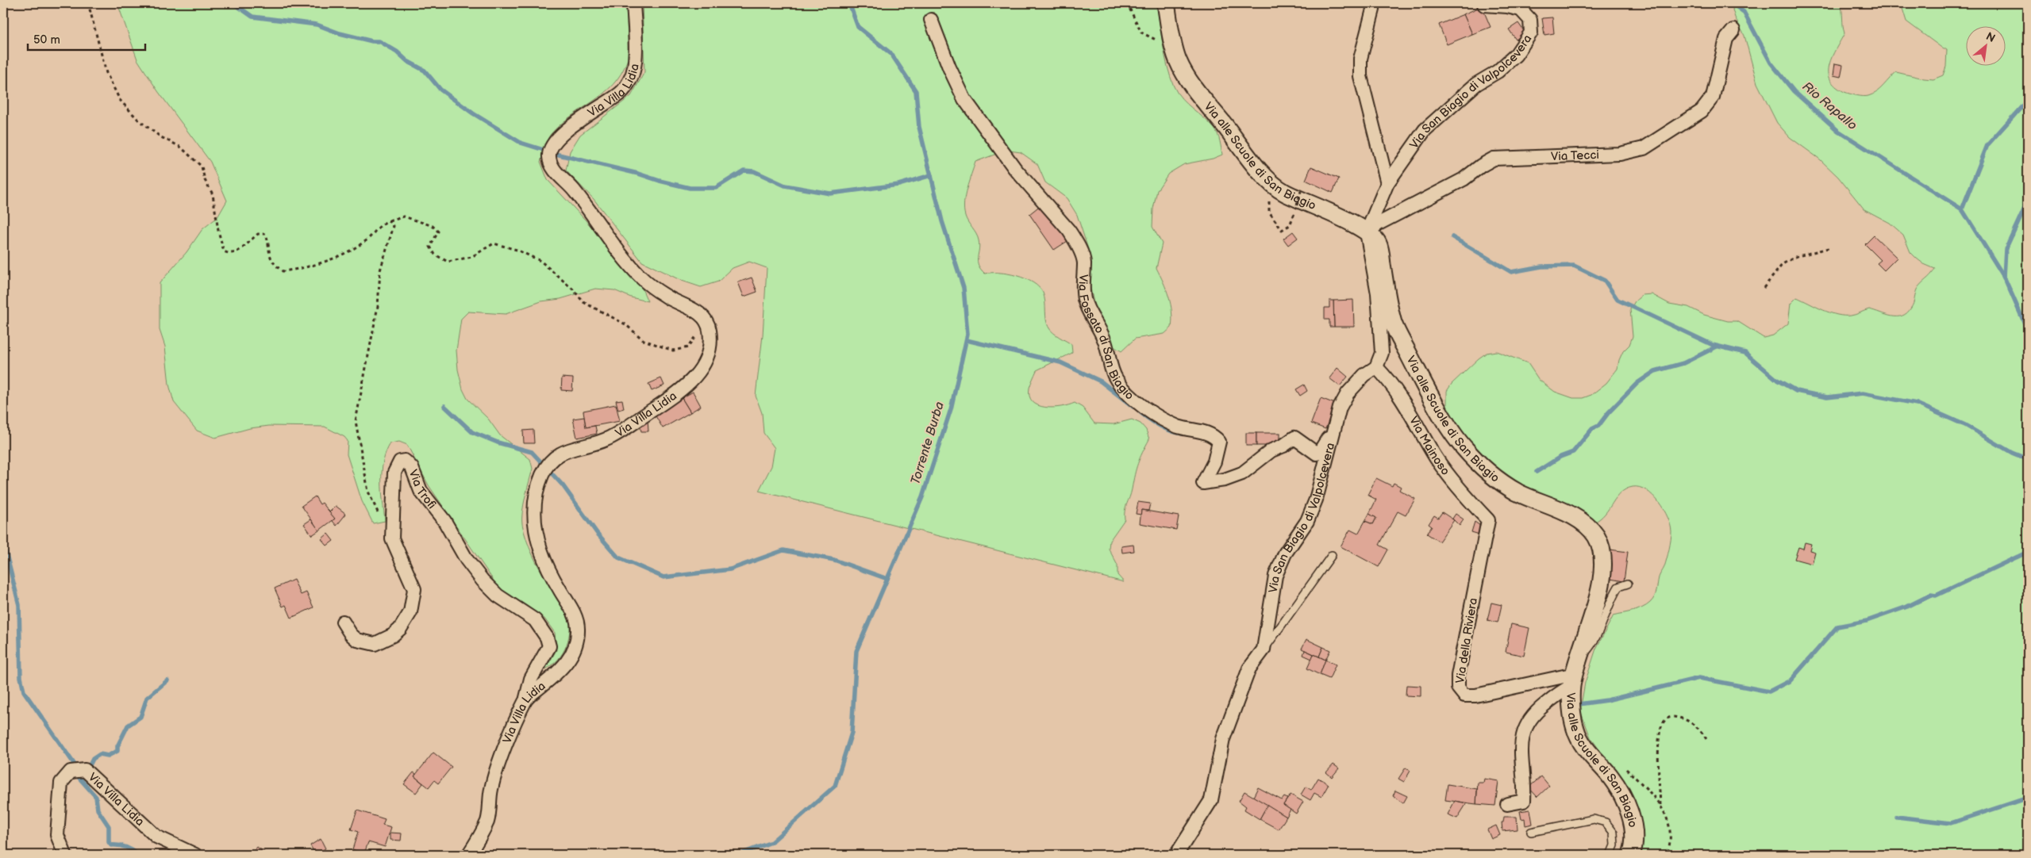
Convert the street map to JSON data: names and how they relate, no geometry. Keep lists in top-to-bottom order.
{
  "streets": {
    "street": [
      "Via Villa Lidia",
      "Via San Biagio di Valpolcevera",
      "Via alle Scuole di San Biagio",
      "Via Tecci",
      "Via Fossato di San Biagio",
      "Via Mainoso",
      "Via Trofi",
      "Via della Riviera"
    ]
  },
  "crossings": [
    ["Via Villa Lidia", "Via Trofi"],
    ["Via San Biagio di Valpolcevera", "Via alle Scuole di San Biagio"],
    ["Via San Biagio di Valpolcevera", "Via Tecci"],
    ["Via San Biagio di Valpolcevera", "Via Fossato di San Biagio"],
    ["Via San Biagio di Valpolcevera", "Via Mainoso"],
    ["Via alle Scuole di San Biagio", "Via Tecci"],
    ["Via alle Scuole di San Biagio", "Via della Riviera"],
    ["Via Mainoso", "Via della Riviera"]
  ],
  "water": ["Rio Rapallo", "Torrente Burba"],
  "scale_bar": "50 m",
  "north": "top right"
}
